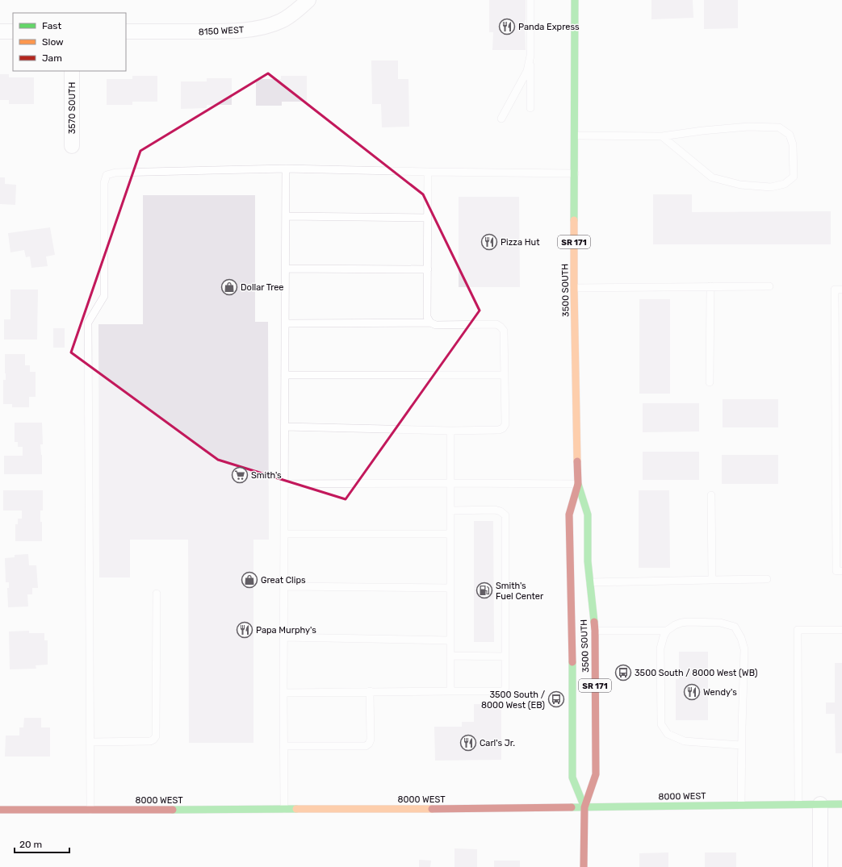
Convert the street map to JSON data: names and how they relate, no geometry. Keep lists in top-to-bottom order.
{
  "streets": {
    "main road": ["SR 171", "3500 SOUTH", "8000 WEST"],
    "street": ["8150 WEST", "3570 SOUTH"]
  },
  "crossings": [
    ["3500 SOUTH", "8000 WEST"]
  ],
  "places": {
    "restaurant": [
      "Panda Express",
      "Pizza Hut",
      "Papa Murphy's",
      "Wendy's",
      "Carl's Jr."
    ],
    "shop": ["Dollar Tree", "Great Clips"],
    "supermarket": ["Smith's"],
    "fuel station": ["Smith's Fuel Center"],
    "bus stop": ["3500 South / 8000 West (WB)", "3500 South / 8000 West (EB)"]
  },
  "legend": ["Fast", "Slow", "Jam"],
  "scale_bar": "20 m"
}
